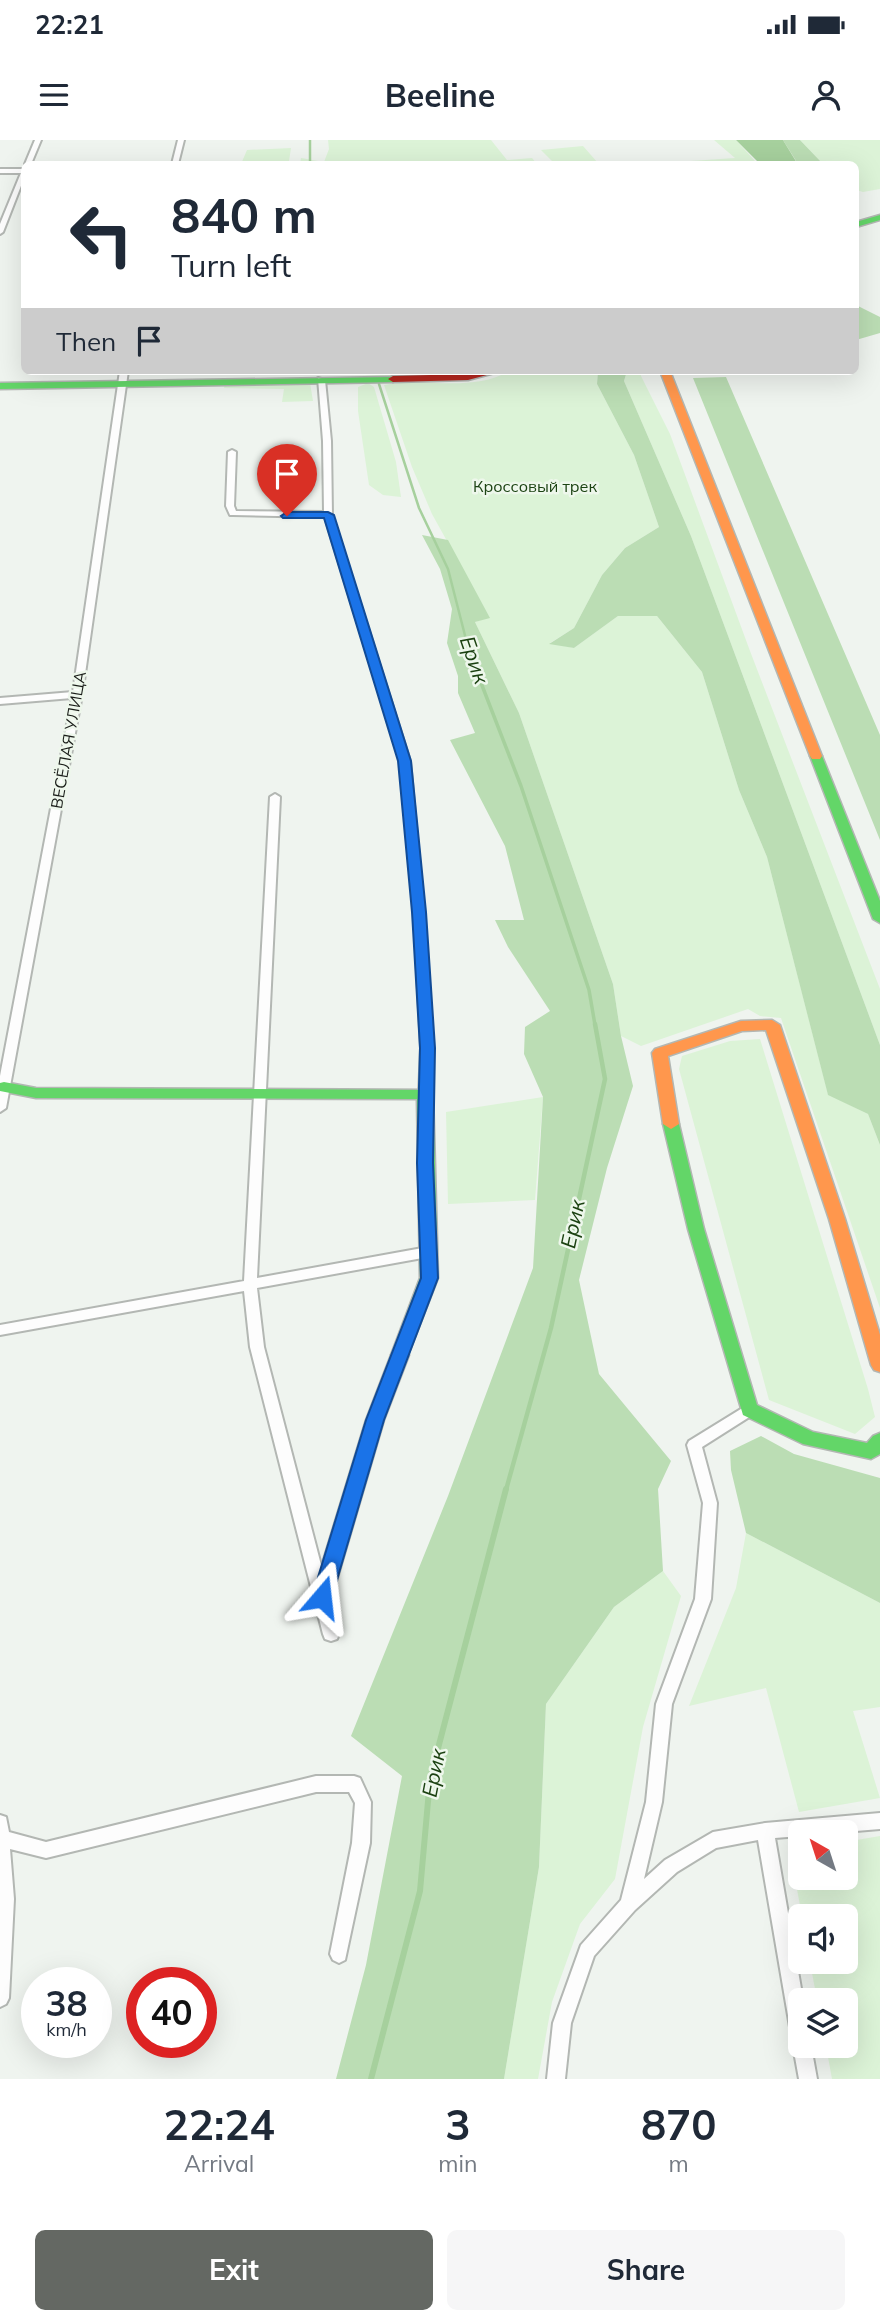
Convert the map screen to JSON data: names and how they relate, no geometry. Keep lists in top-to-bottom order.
{
  "streets": {
    "street": ["ВЕСЁЛАЯ УЛИЦА"]
  },
  "water": ["Ерик"],
  "parks": ["Кроссовый трек"],
  "north": "top left",
  "page": {
    "status": "22:21",
    "header": "Beeline",
    "turn": ["840 m", "Turn left"],
    "then": "Then",
    "speed": "38 km/h",
    "limit": "40",
    "eta": [
      "22:24",
      "Arrival",
      "3",
      "min",
      "870",
      "m"
    ],
    "buttons": ["Exit", "Share"]
  }
}
